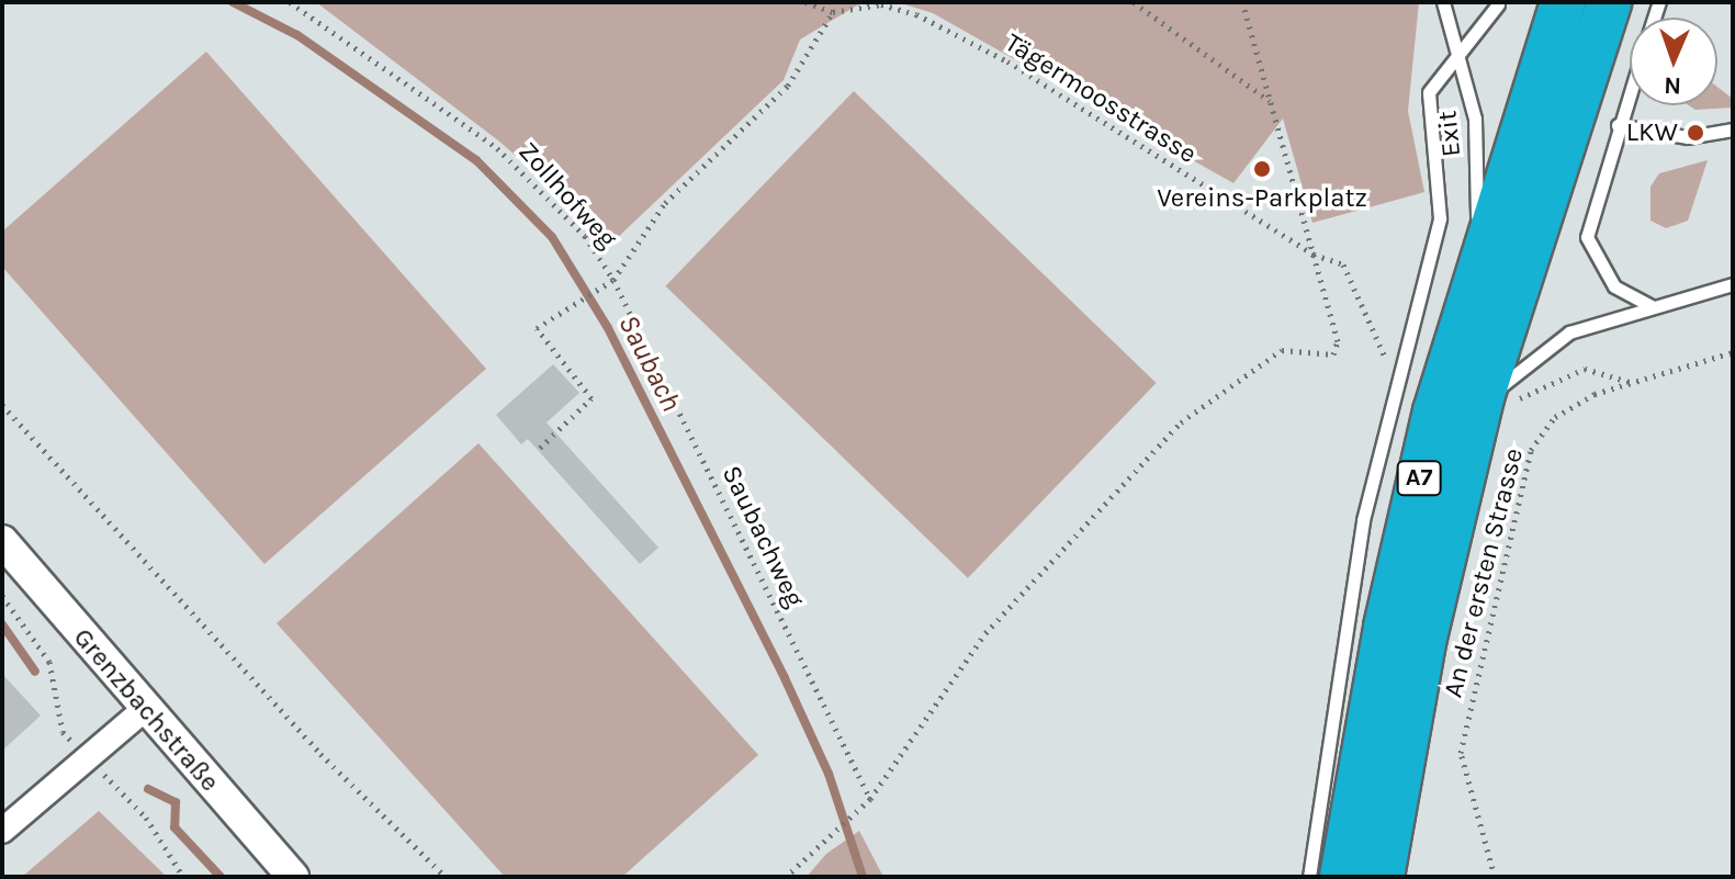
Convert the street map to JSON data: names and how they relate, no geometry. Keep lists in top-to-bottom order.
{
  "streets": {
    "highway": ["A7"],
    "street": ["Grenzbachstraße"],
    "lane": ["Exit"],
    "path": [
      "Tägermoosstrasse",
      "Zollhofweg",
      "Saubachweg",
      "An der ersten Strasse"
    ]
  },
  "crossings": [
    ["Tägermoosstrasse", "Zollhofweg"],
    ["Exit", "A7"],
    ["Zollhofweg", "Saubachweg"]
  ],
  "water": ["Saubach"],
  "places": ["LKW", "Vereins-Parkplatz"],
  "north": "bottom"
}
